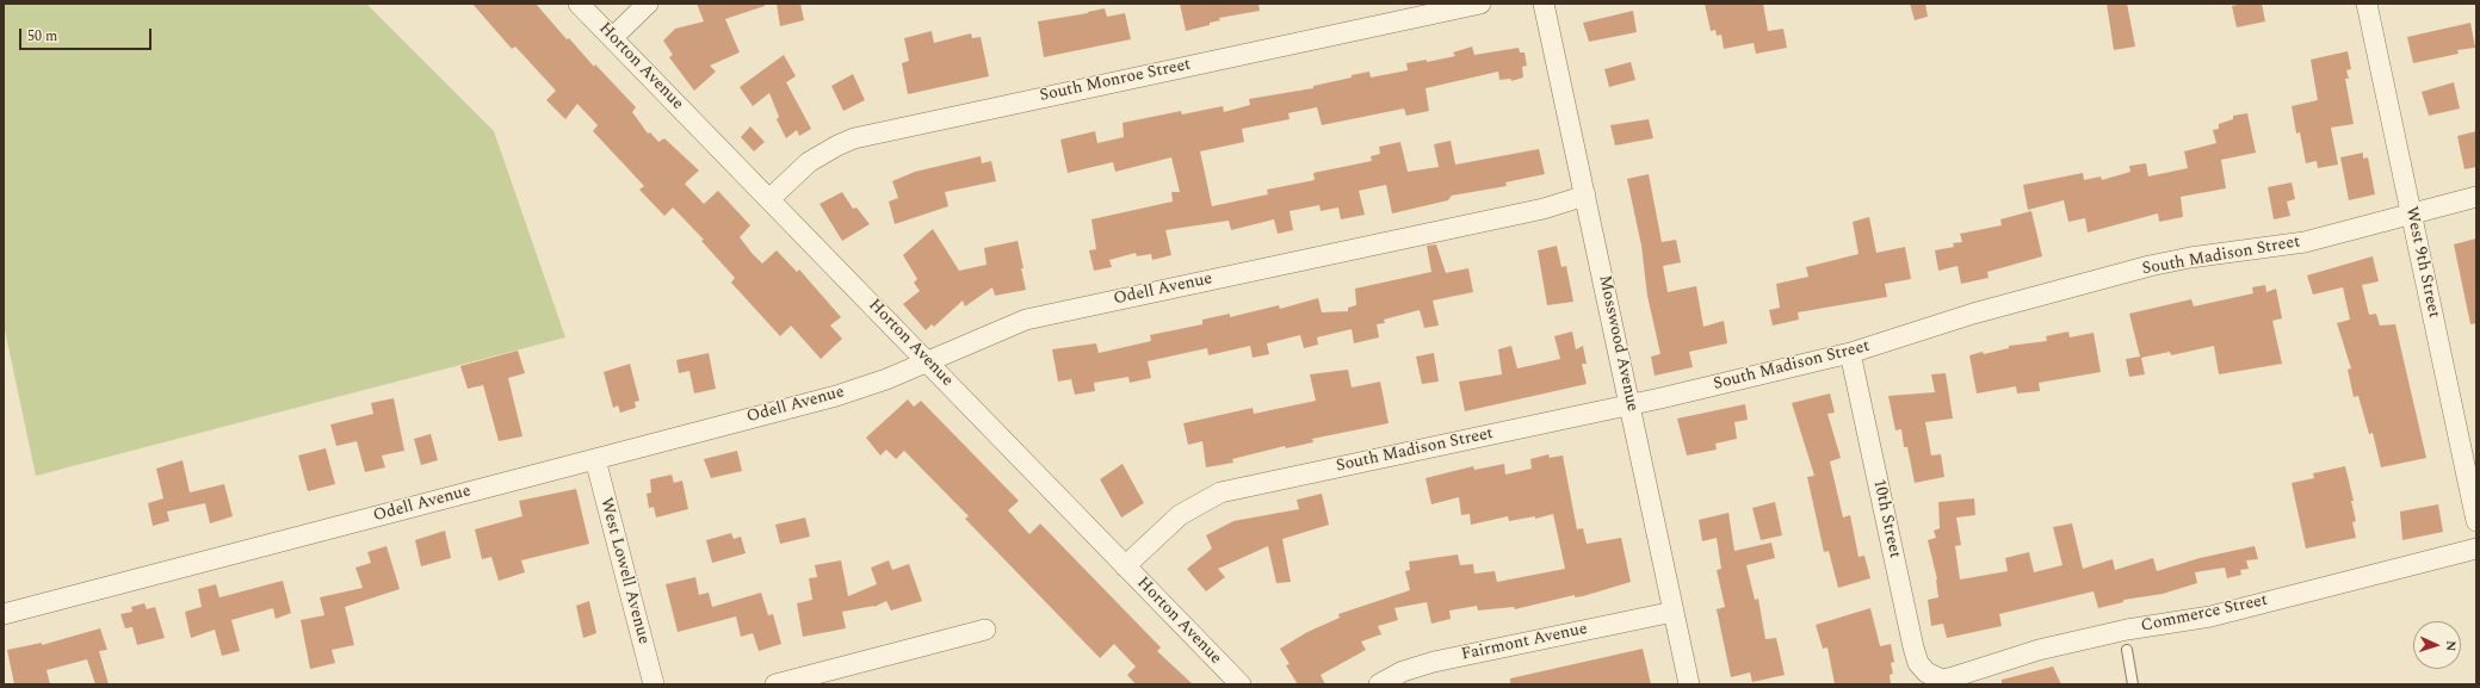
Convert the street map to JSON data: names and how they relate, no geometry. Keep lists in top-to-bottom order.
{
  "streets": {
    "street": [
      "Horton Avenue",
      "South Monroe Street",
      "South Madison Street",
      "West 9th Street",
      "Odell Avenue",
      "Mosswood Avenue",
      "10th Street",
      "West Lowell Avenue",
      "Commerce Street",
      "Fairmont Avenue"
    ]
  },
  "crossings": [
    ["Horton Avenue", "South Monroe Street"],
    ["Horton Avenue", "South Madison Street"],
    ["Horton Avenue", "Odell Avenue"],
    ["South Madison Street", "West 9th Street"],
    ["South Madison Street", "Mosswood Avenue"],
    ["South Madison Street", "10th Street"],
    ["Odell Avenue", "Mosswood Avenue"],
    ["Odell Avenue", "West Lowell Avenue"],
    ["Mosswood Avenue", "Fairmont Avenue"],
    ["10th Street", "Commerce Street"]
  ],
  "scale_bar": "50 m",
  "north": "right"
}
